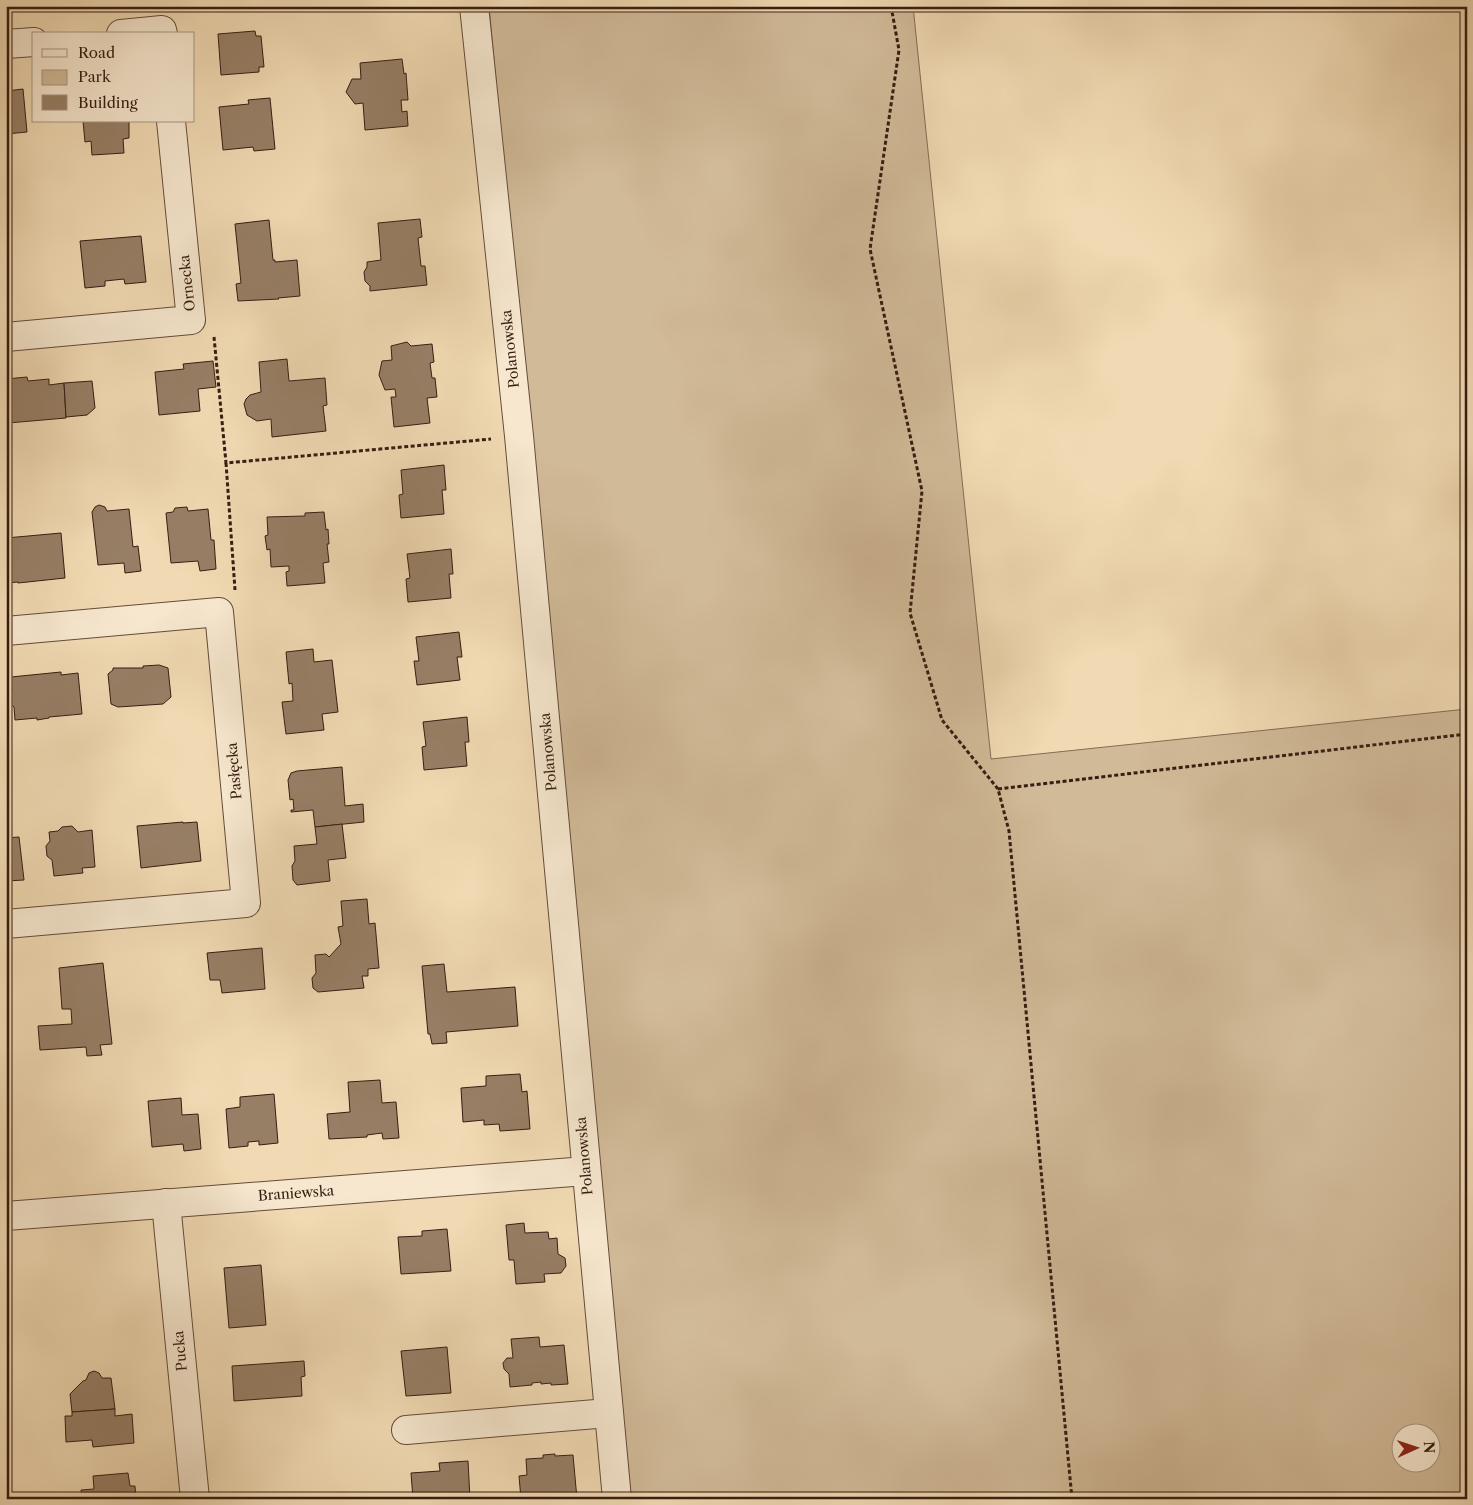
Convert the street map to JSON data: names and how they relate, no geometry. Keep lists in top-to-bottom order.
{
  "streets": {
    "street": [
      "Ornecka",
      "Polanowska",
      "Pasłęcka",
      "Braniewska",
      "Pucka"
    ]
  },
  "crossings": [
    ["Polanowska", "Braniewska"],
    ["Braniewska", "Pucka"]
  ],
  "legend": ["Road", "Park", "Building"],
  "north": "right"
}
